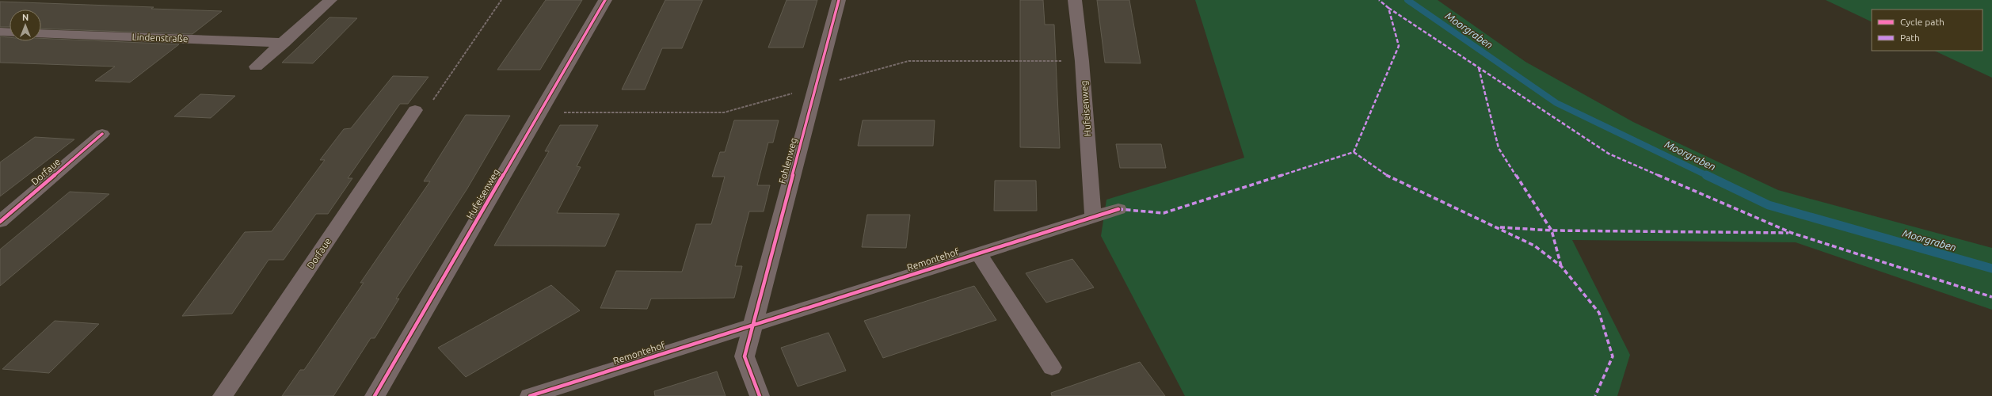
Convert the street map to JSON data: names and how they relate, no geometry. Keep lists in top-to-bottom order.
{
  "streets": {
    "street": [
      "Lindenstraße",
      "Hufeisenweg",
      "Fohlenweg",
      "Dorfaue",
      "Remontehof"
    ]
  },
  "crossings": [
    ["Hufeisenweg", "Remontehof"],
    ["Fohlenweg", "Remontehof"]
  ],
  "water": ["Moorgraben"],
  "legend": ["Cycle path", "Path"],
  "north": "top"
}
